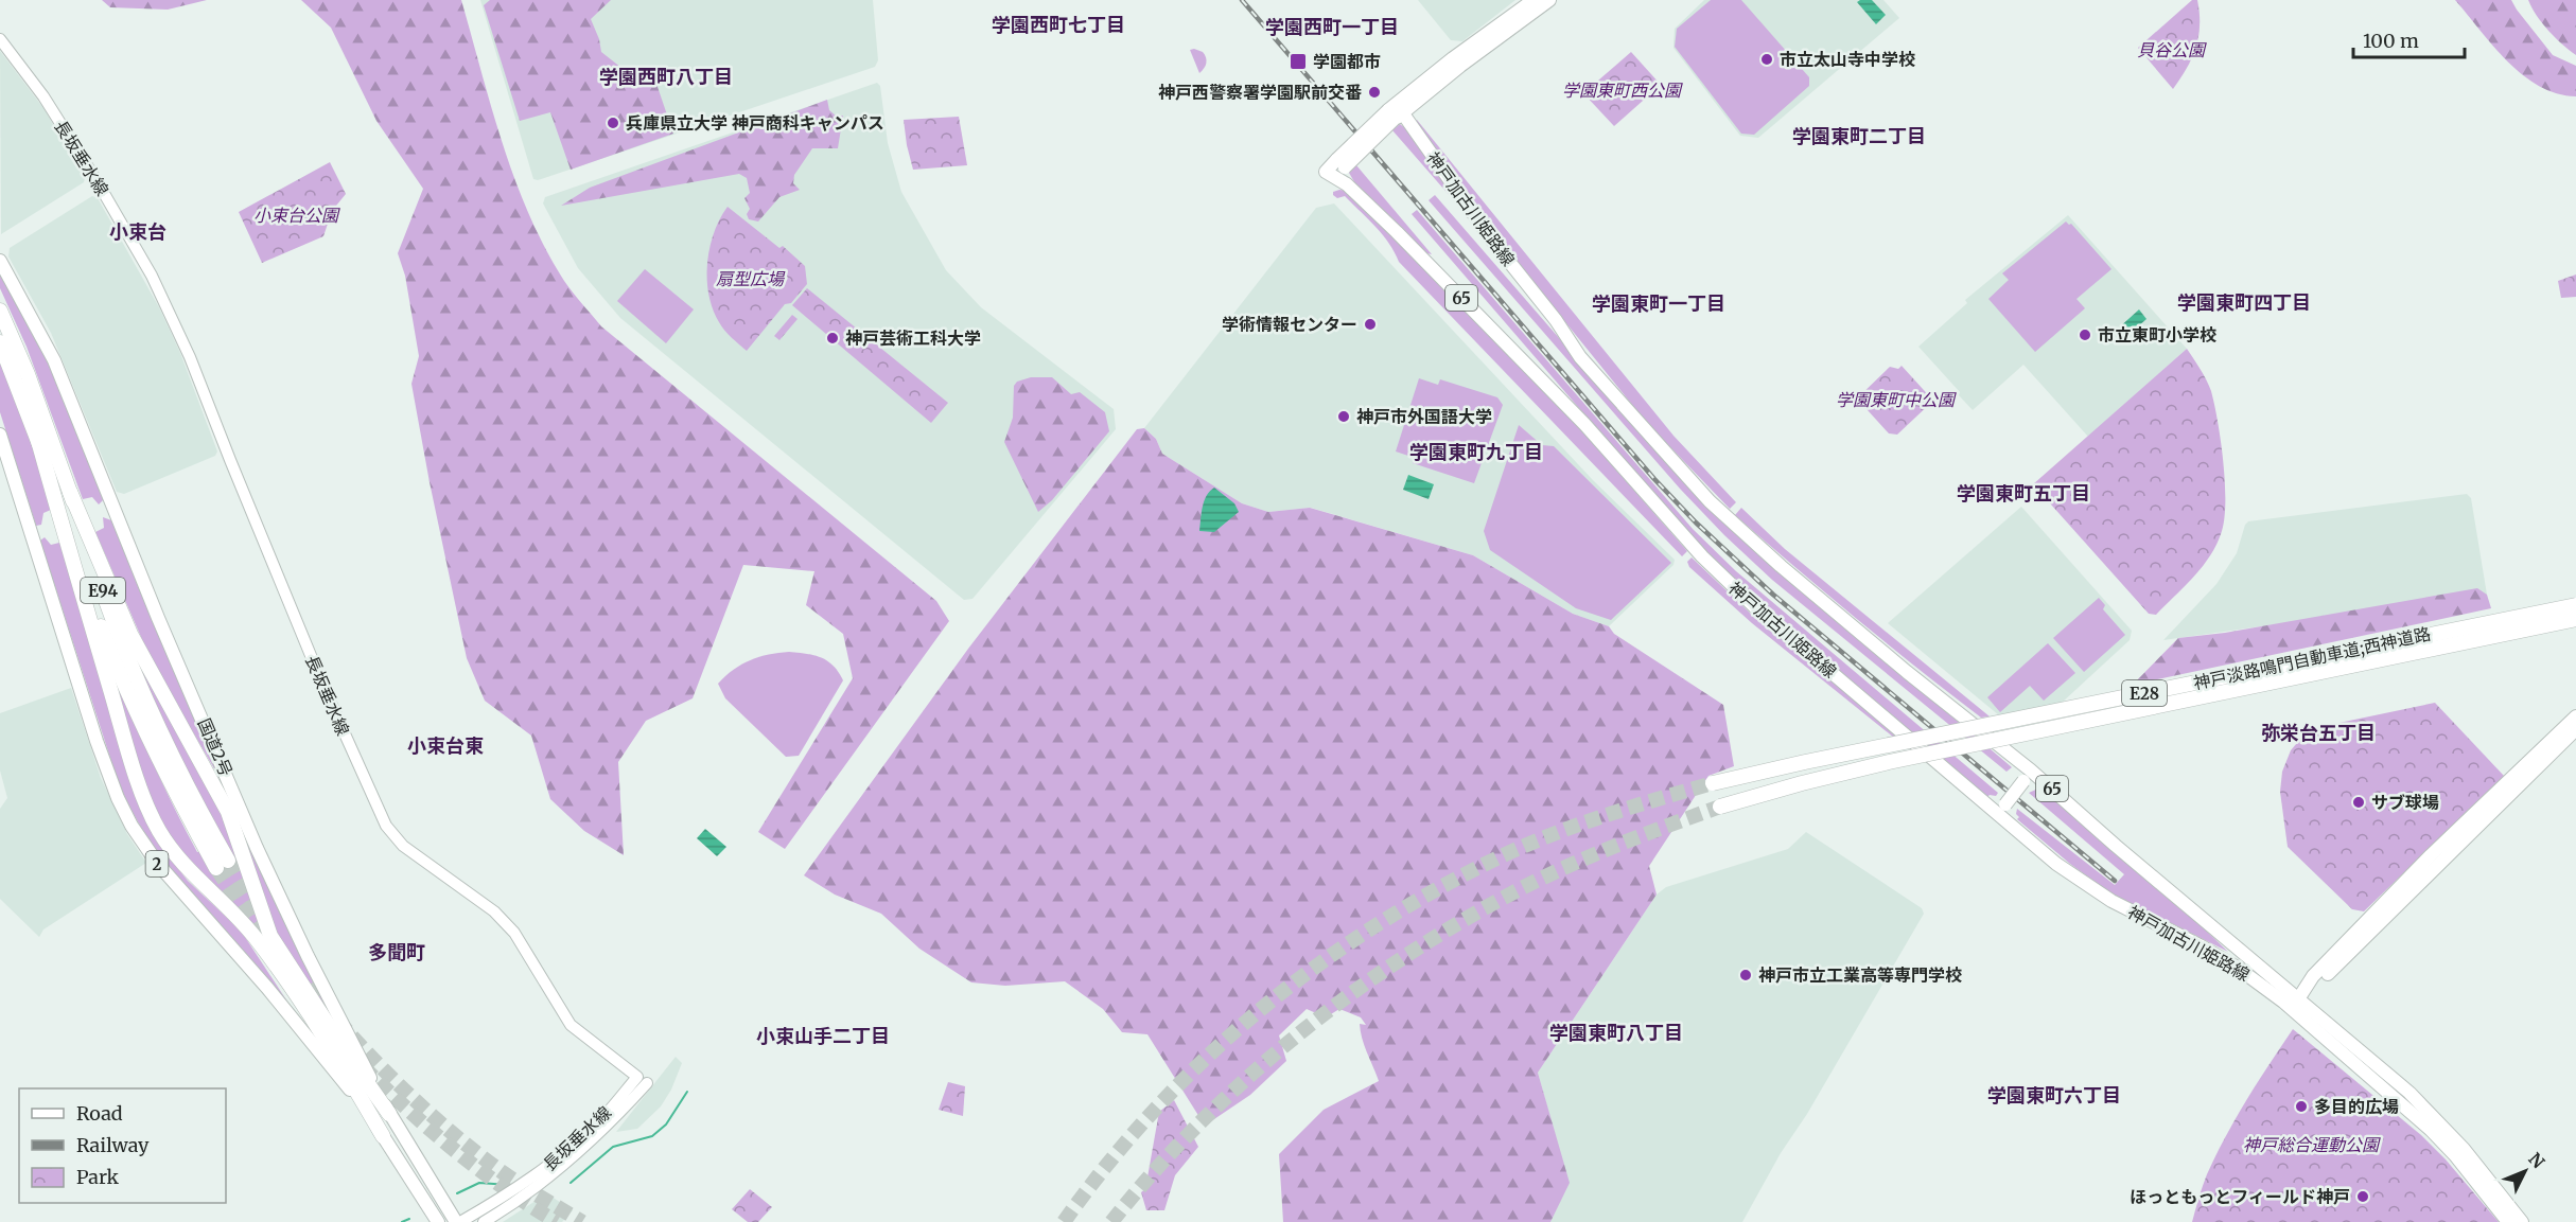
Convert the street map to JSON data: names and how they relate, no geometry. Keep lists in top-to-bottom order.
{
  "streets": {
    "highway": ["E94", "神戸淡路鳴門自動車道;西神道路", "E28"],
    "main road": [
      "長坂垂水線",
      "神戸加古川姫路線",
      "65",
      "国道2号",
      "2"
    ]
  },
  "crossings": [
    ["長坂垂水線", "国道2号"]
  ],
  "districts": [
    "学園西町七丁目",
    "学園西町一丁目",
    "学園西町八丁目",
    "学園東町二丁目",
    "小束台",
    "学園東町四丁目",
    "学園東町一丁目",
    "学園東町九丁目",
    "学園東町五丁目",
    "弥栄台五丁目",
    "小束台東",
    "多聞町",
    "学園東町八丁目",
    "小束山手二丁目",
    "学園東町六丁目"
  ],
  "parks": [
    "貝谷公園",
    "学園東町西公園",
    "小束台公園",
    "扇型広場",
    "学園東町中公園",
    "神戸総合運動公園"
  ],
  "places": {
    "other": [
      "市立太山寺中学校",
      "神戸西警察署学園駅前交番",
      "兵庫県立大学 神戸商科キャンパス",
      "学術情報センター",
      "市立東町小学校",
      "神戸芸術工科大学",
      "神戸市外国語大学",
      "サブ球場",
      "神戸市立工業高等専門学校",
      "多目的広場",
      "ほっともっとフィールド神戸"
    ],
    "transit": ["学園都市"]
  },
  "legend": ["Road", "Railway", "Park"],
  "scale_bar": "100 m",
  "north": "top right"
}
